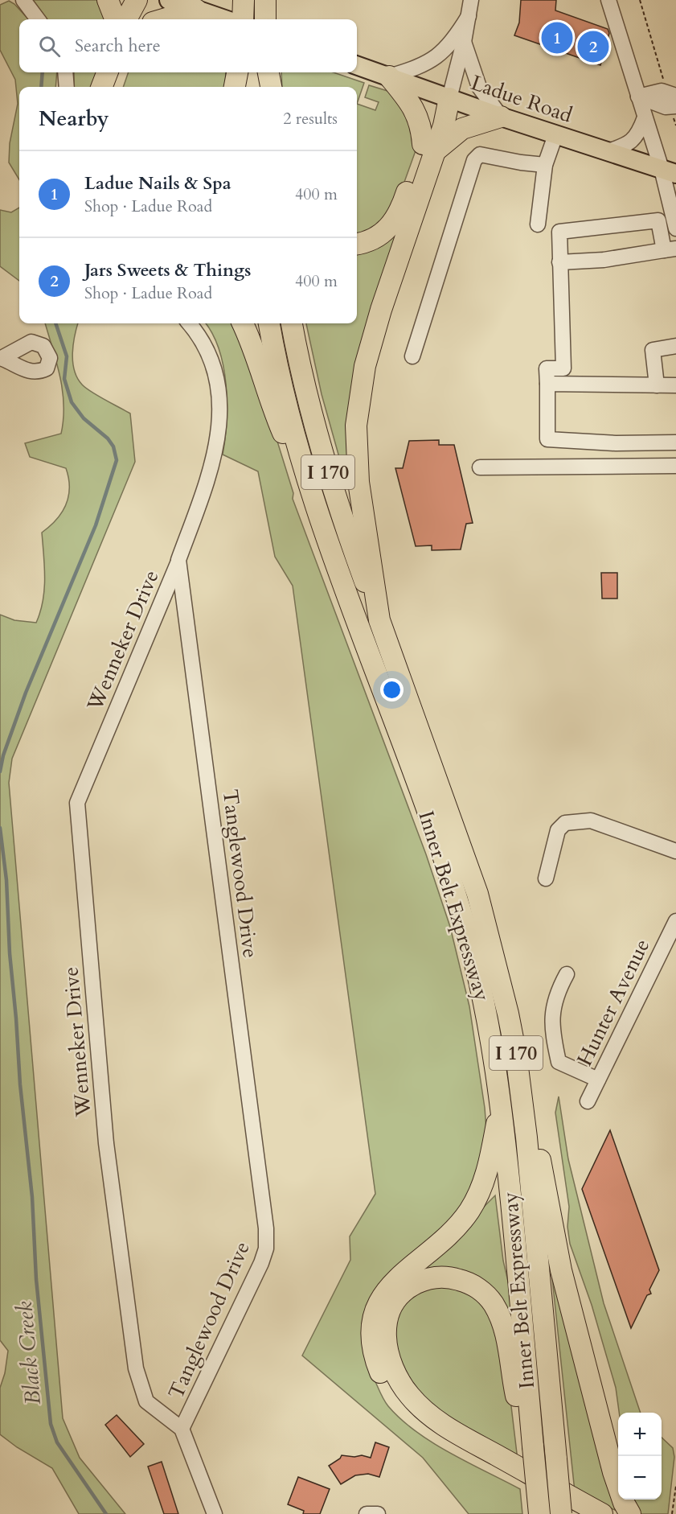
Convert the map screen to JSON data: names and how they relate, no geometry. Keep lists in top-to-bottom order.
{
  "streets": {
    "highway": ["I 170", "Inner Belt Expressway"],
    "main road": ["Ladue Road"],
    "street": ["Wenneker Drive", "Tanglewood Drive", "Hunter Avenue"]
  },
  "crossings": [
    ["I 170", "Inner Belt Expressway"],
    ["Wenneker Drive", "Tanglewood Drive"]
  ],
  "water": ["Black Creek"],
  "page": {
    "search": "Search here",
    "pins": ["1", "2"],
    "heading": ["Nearby", "2 results"],
    "list": [
      {
        "mark": "1",
        "name": "Ladue Nails & Spa",
        "note": "Shop · Ladue Road",
        "value": "400 m"
      },
      {
        "mark": "2",
        "name": "Jars Sweets & Things",
        "note": "Shop · Ladue Road",
        "value": "400 m"
      }
    ],
    "map_buttons": ["+", "−"]
  }
}
